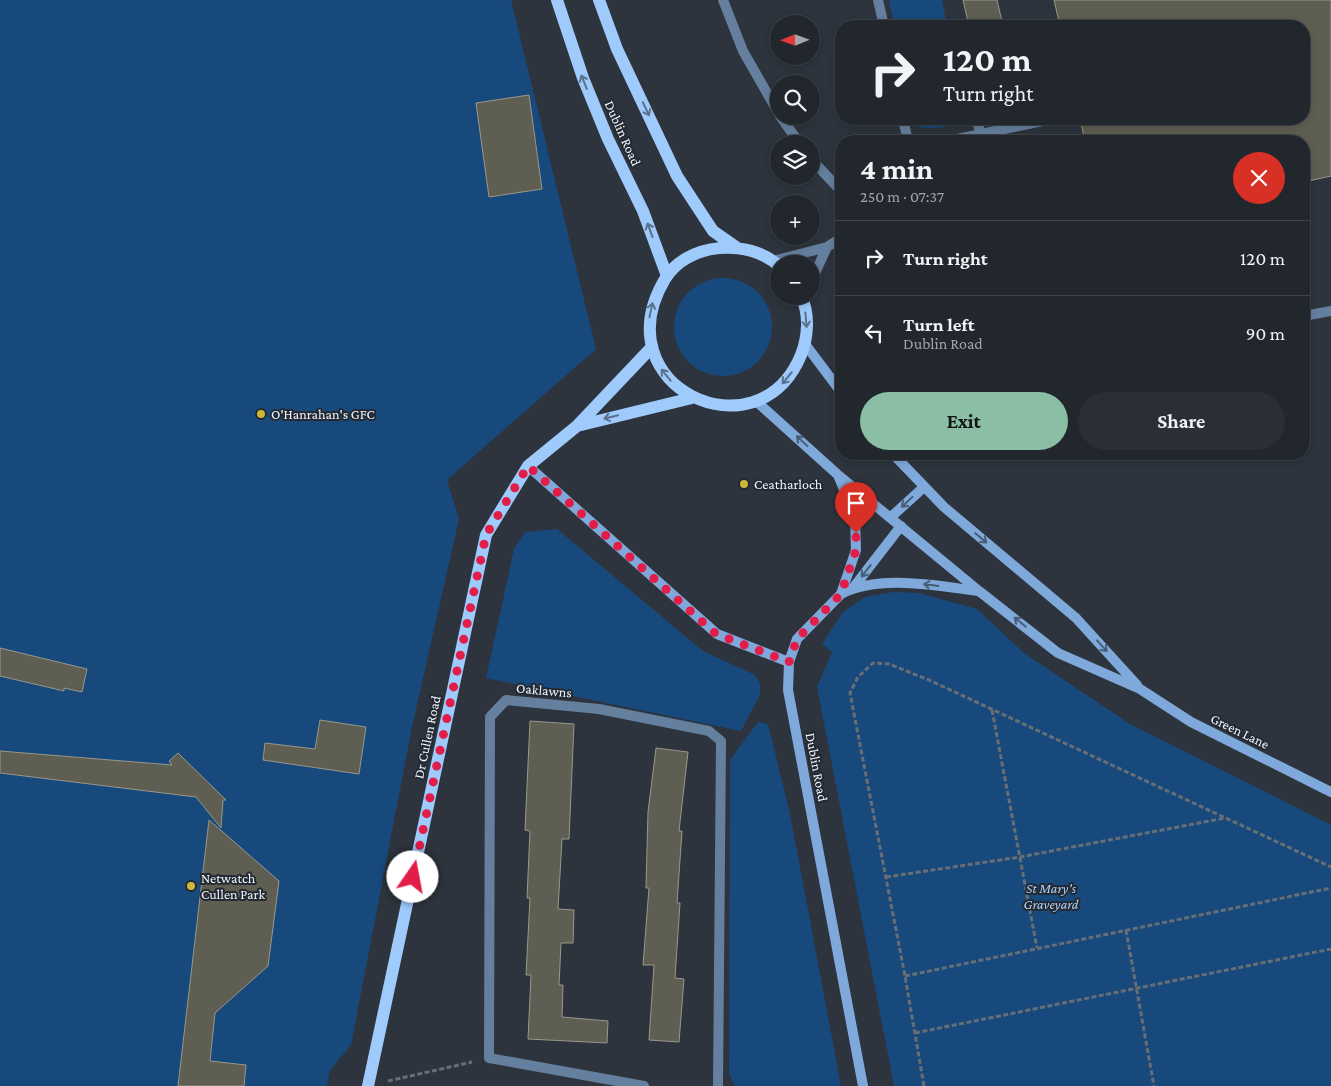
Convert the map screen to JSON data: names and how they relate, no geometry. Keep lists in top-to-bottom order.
{
  "streets": {
    "main road": ["Dublin Road", "Green Lane", "Dr Cullen Road"],
    "street": ["Oaklawns"]
  },
  "parks": ["St Mary's Graveyard"],
  "places": ["O'Hanrahan's GFC", "Ceatharloch", "Netwatch Cullen Park"],
  "north": "left",
  "page": {
    "map_buttons": ["+", "−"],
    "turn": ["120 m", "Turn right"],
    "heading": ["4 min", "250 m · 07:37"],
    "list": [
      {
        "name": "Turn right",
        "value": "120 m"
      },
      {
        "name": "Turn left",
        "note": "Dublin Road",
        "value": "90 m"
      }
    ],
    "buttons": ["Exit", "Share"]
  }
}
